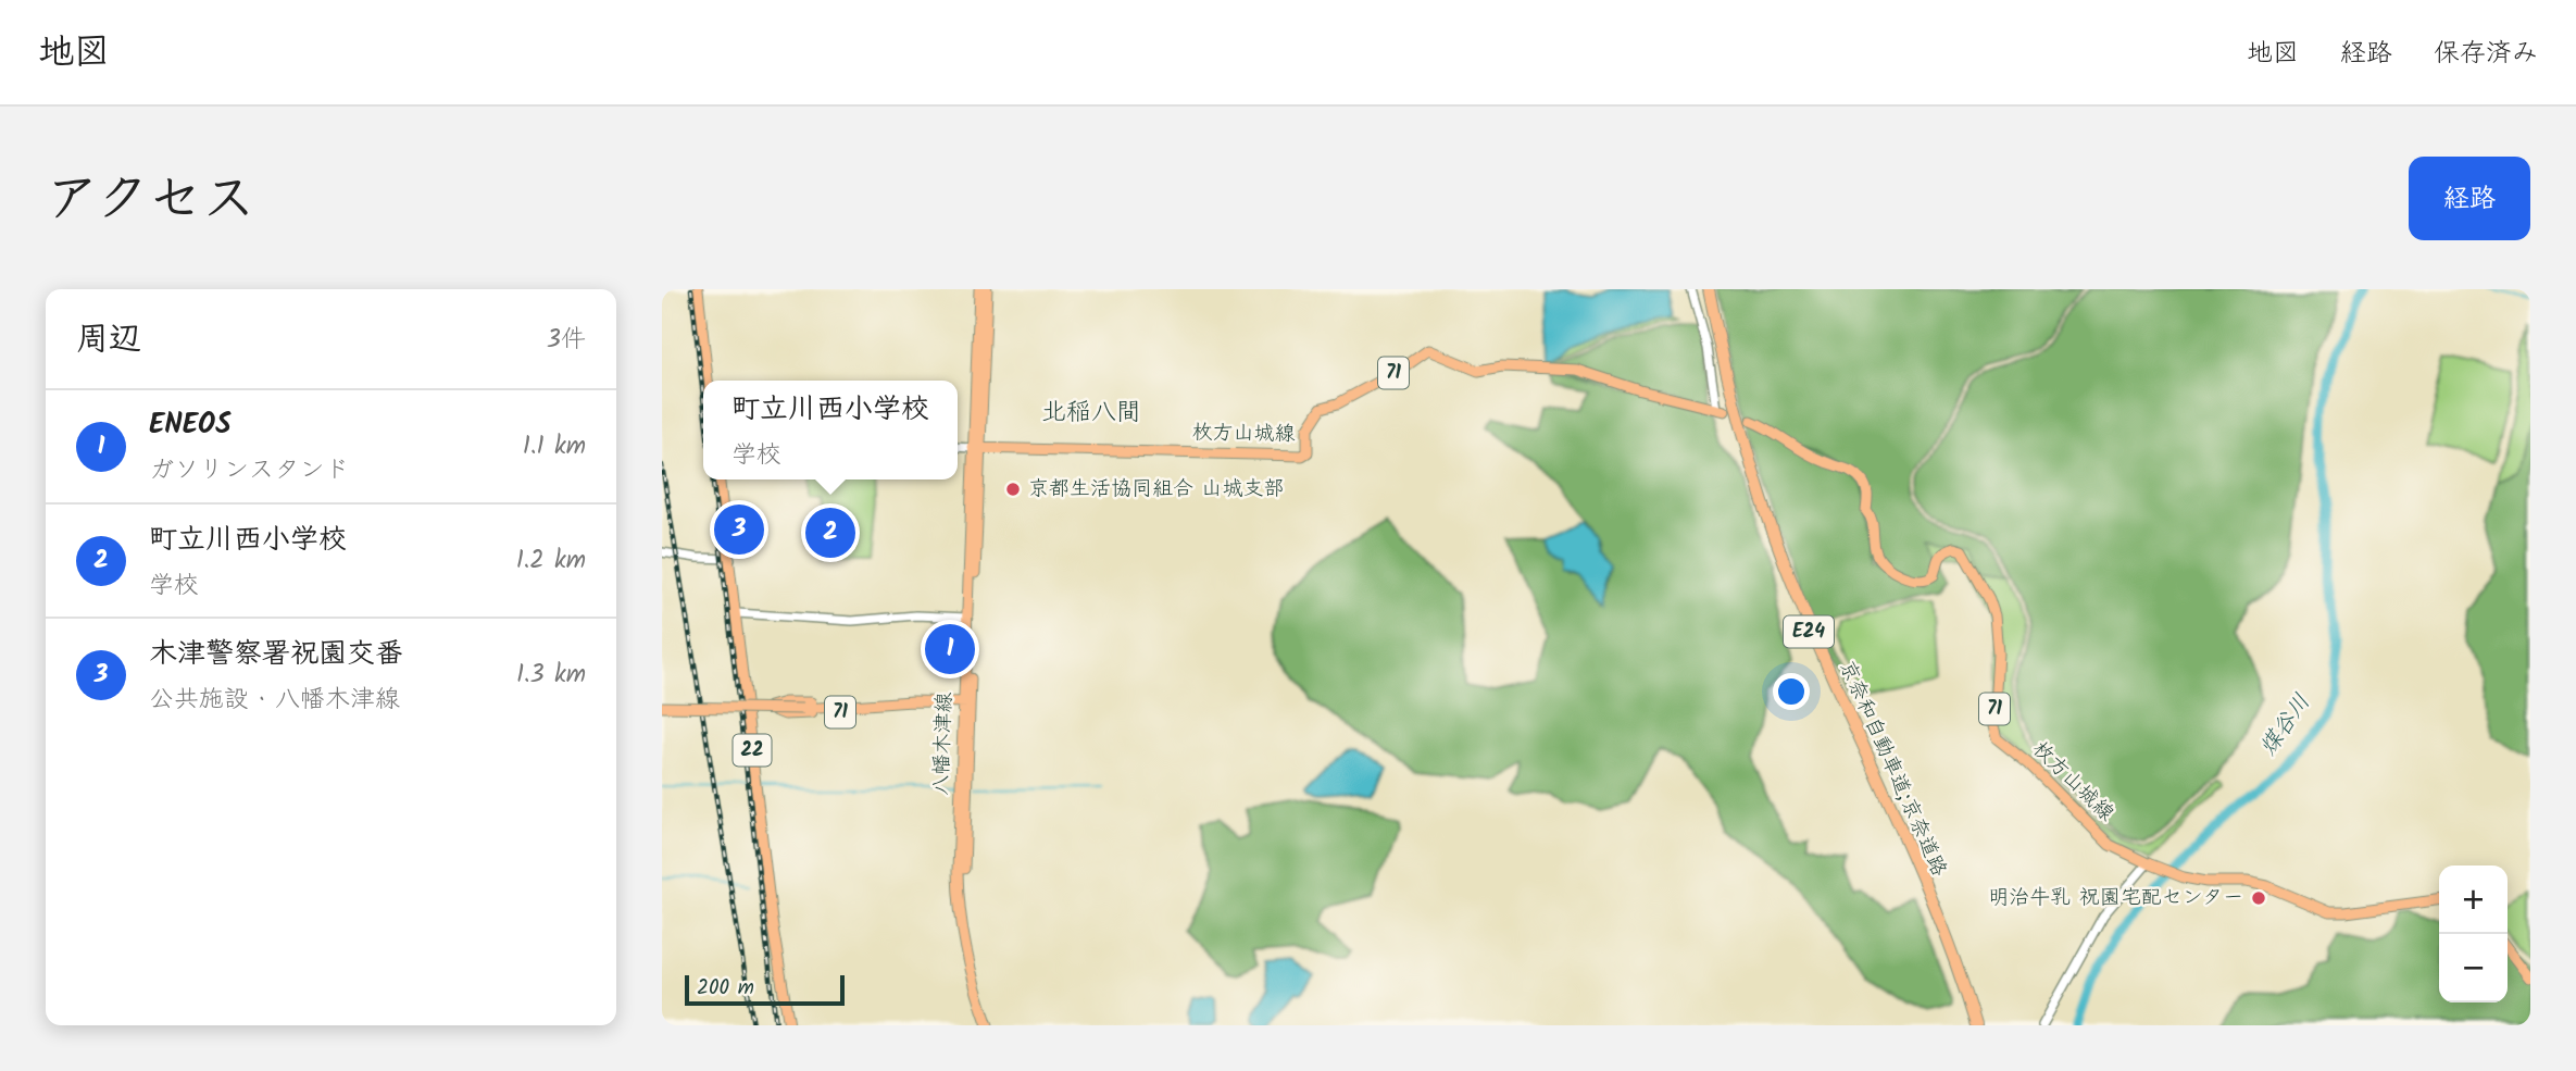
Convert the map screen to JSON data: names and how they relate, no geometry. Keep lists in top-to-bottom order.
{
  "streets": {
    "highway": ["E24", "京奈和自動車道;京奈道路"],
    "main road": [
      "71",
      "枚方山城線",
      "八幡木津線",
      "22"
    ]
  },
  "crossings": [
    ["71", "八幡木津線"],
    ["71", "22"],
    ["枚方山城線", "八幡木津線"]
  ],
  "districts": ["北稲八間"],
  "water": ["煤谷川"],
  "places": ["京都生活協同組合 山城支部", "明治牛乳 祝園宅配センター"],
  "scale_bar": "200 m",
  "page": {
    "header": "地図",
    "nav": ["地図", "経路", "保存済み"],
    "title": "アクセス",
    "buttons": "経路",
    "heading": ["周辺", "3件"],
    "popup": ["町立川西小学校", "学校"],
    "list": [
      {
        "mark": "1",
        "name": "ENEOS",
        "note": "ガソリンスタンド",
        "value": "1.1 km"
      },
      {
        "mark": "2",
        "name": "町立川西小学校",
        "note": "学校",
        "value": "1.2 km"
      },
      {
        "mark": "3",
        "name": "木津警察署祝園交番",
        "note": "公共施設 · 八幡木津線",
        "value": "1.3 km"
      }
    ],
    "pins": ["3", "2", "1"],
    "map_buttons": ["+", "−"],
    "scale": "200 m"
  }
}
